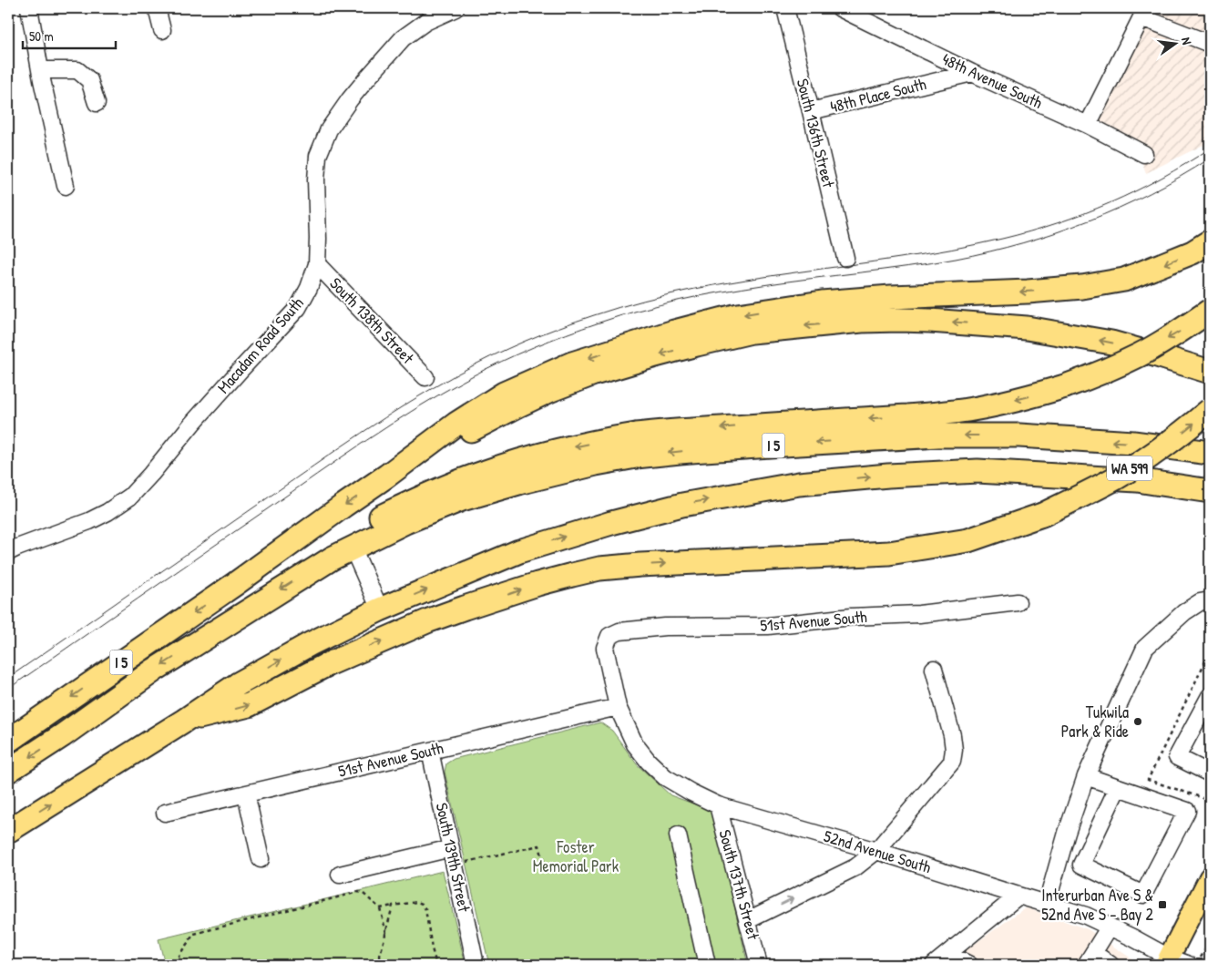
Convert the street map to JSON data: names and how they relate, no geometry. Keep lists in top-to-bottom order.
{
  "streets": {
    "highway": ["I 5", "WA 599"],
    "street": [
      "48th Avenue South",
      "48th Place South",
      "South 136th Street",
      "South 138th Street",
      "Macadam Road South",
      "51st Avenue South",
      "52nd Avenue South",
      "South 139th Street",
      "South 137th Street"
    ]
  },
  "crossings": [
    ["48th Avenue South", "48th Place South"],
    ["48th Place South", "South 136th Street"],
    ["South 138th Street", "Macadam Road South"],
    ["51st Avenue South", "52nd Avenue South"],
    ["51st Avenue South", "South 139th Street"],
    ["52nd Avenue South", "South 137th Street"]
  ],
  "parks": ["Foster Memorial Park"],
  "places": {
    "other": ["Tukwila Park & Ride"],
    "transit": ["Interurban Ave S & 52nd Ave S - Bay 2"]
  },
  "scale_bar": "50 m",
  "north": "right"
}
